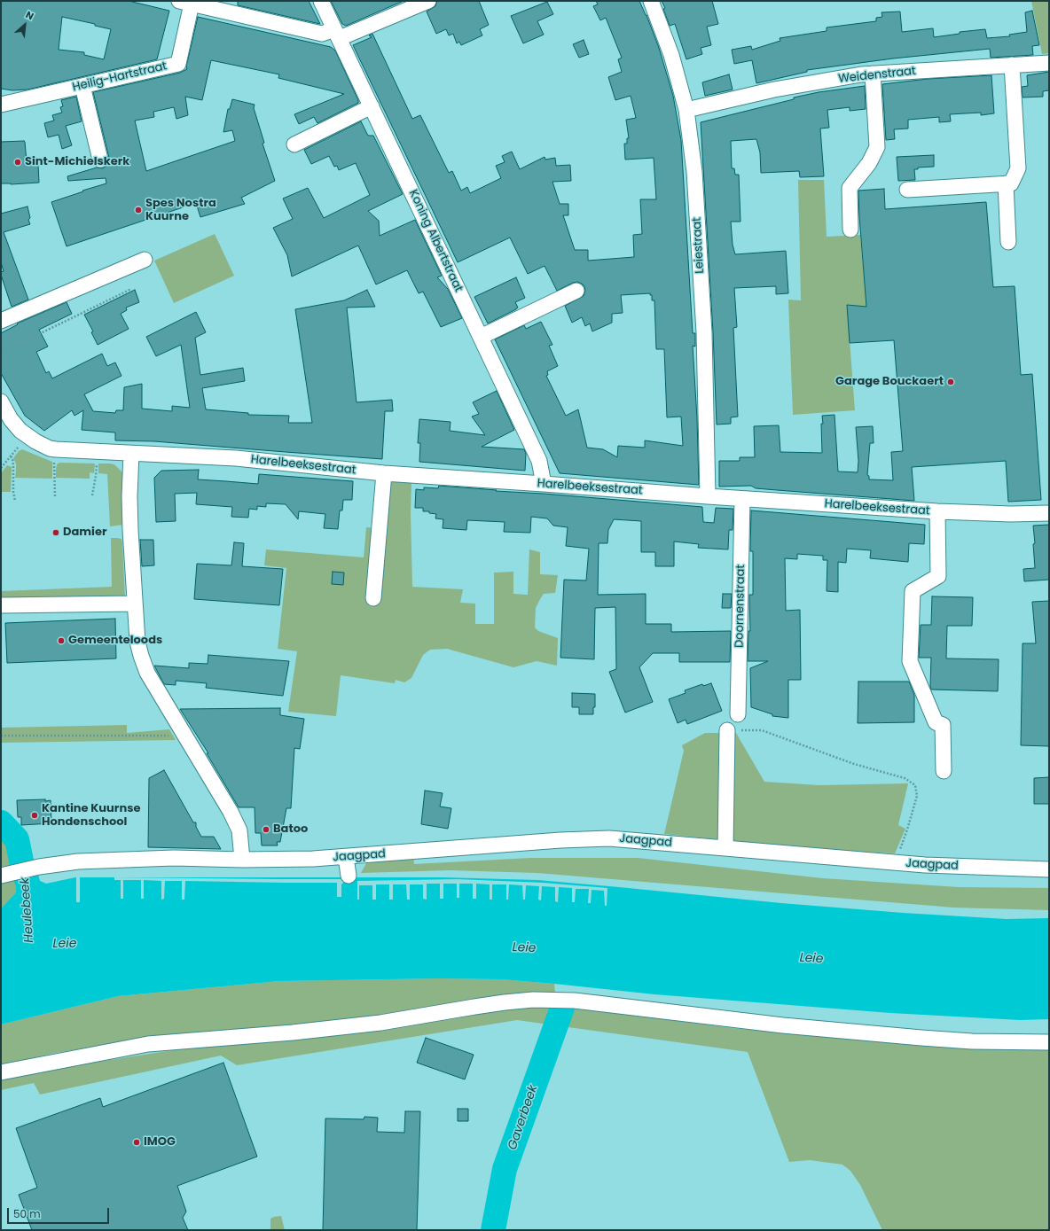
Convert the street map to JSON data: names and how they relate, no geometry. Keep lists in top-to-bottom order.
{
  "streets": {
    "street": [
      "Weidenstraat",
      "Heilig-Hartstraat",
      "Koning Albertstraat",
      "Leiestraat",
      "Harelbeeksestraat",
      "Doornenstraat",
      "Jaagpad"
    ]
  },
  "crossings": [
    ["Weidenstraat", "Leiestraat"],
    ["Koning Albertstraat", "Harelbeeksestraat"],
    ["Leiestraat", "Harelbeeksestraat"],
    ["Harelbeeksestraat", "Doornenstraat"]
  ],
  "water": ["Heulebeek", "Leie", "Gaverbeek"],
  "places": [
    "Sint-Michielskerk",
    "Spes Nostra Kuurne",
    "Garage Bouckaert",
    "Damier",
    "Gemeenteloods",
    "Kantine Kuurnse Hondenschool",
    "Batoo",
    "IMOG"
  ],
  "scale_bar": "50 m",
  "north": "top right"
}
